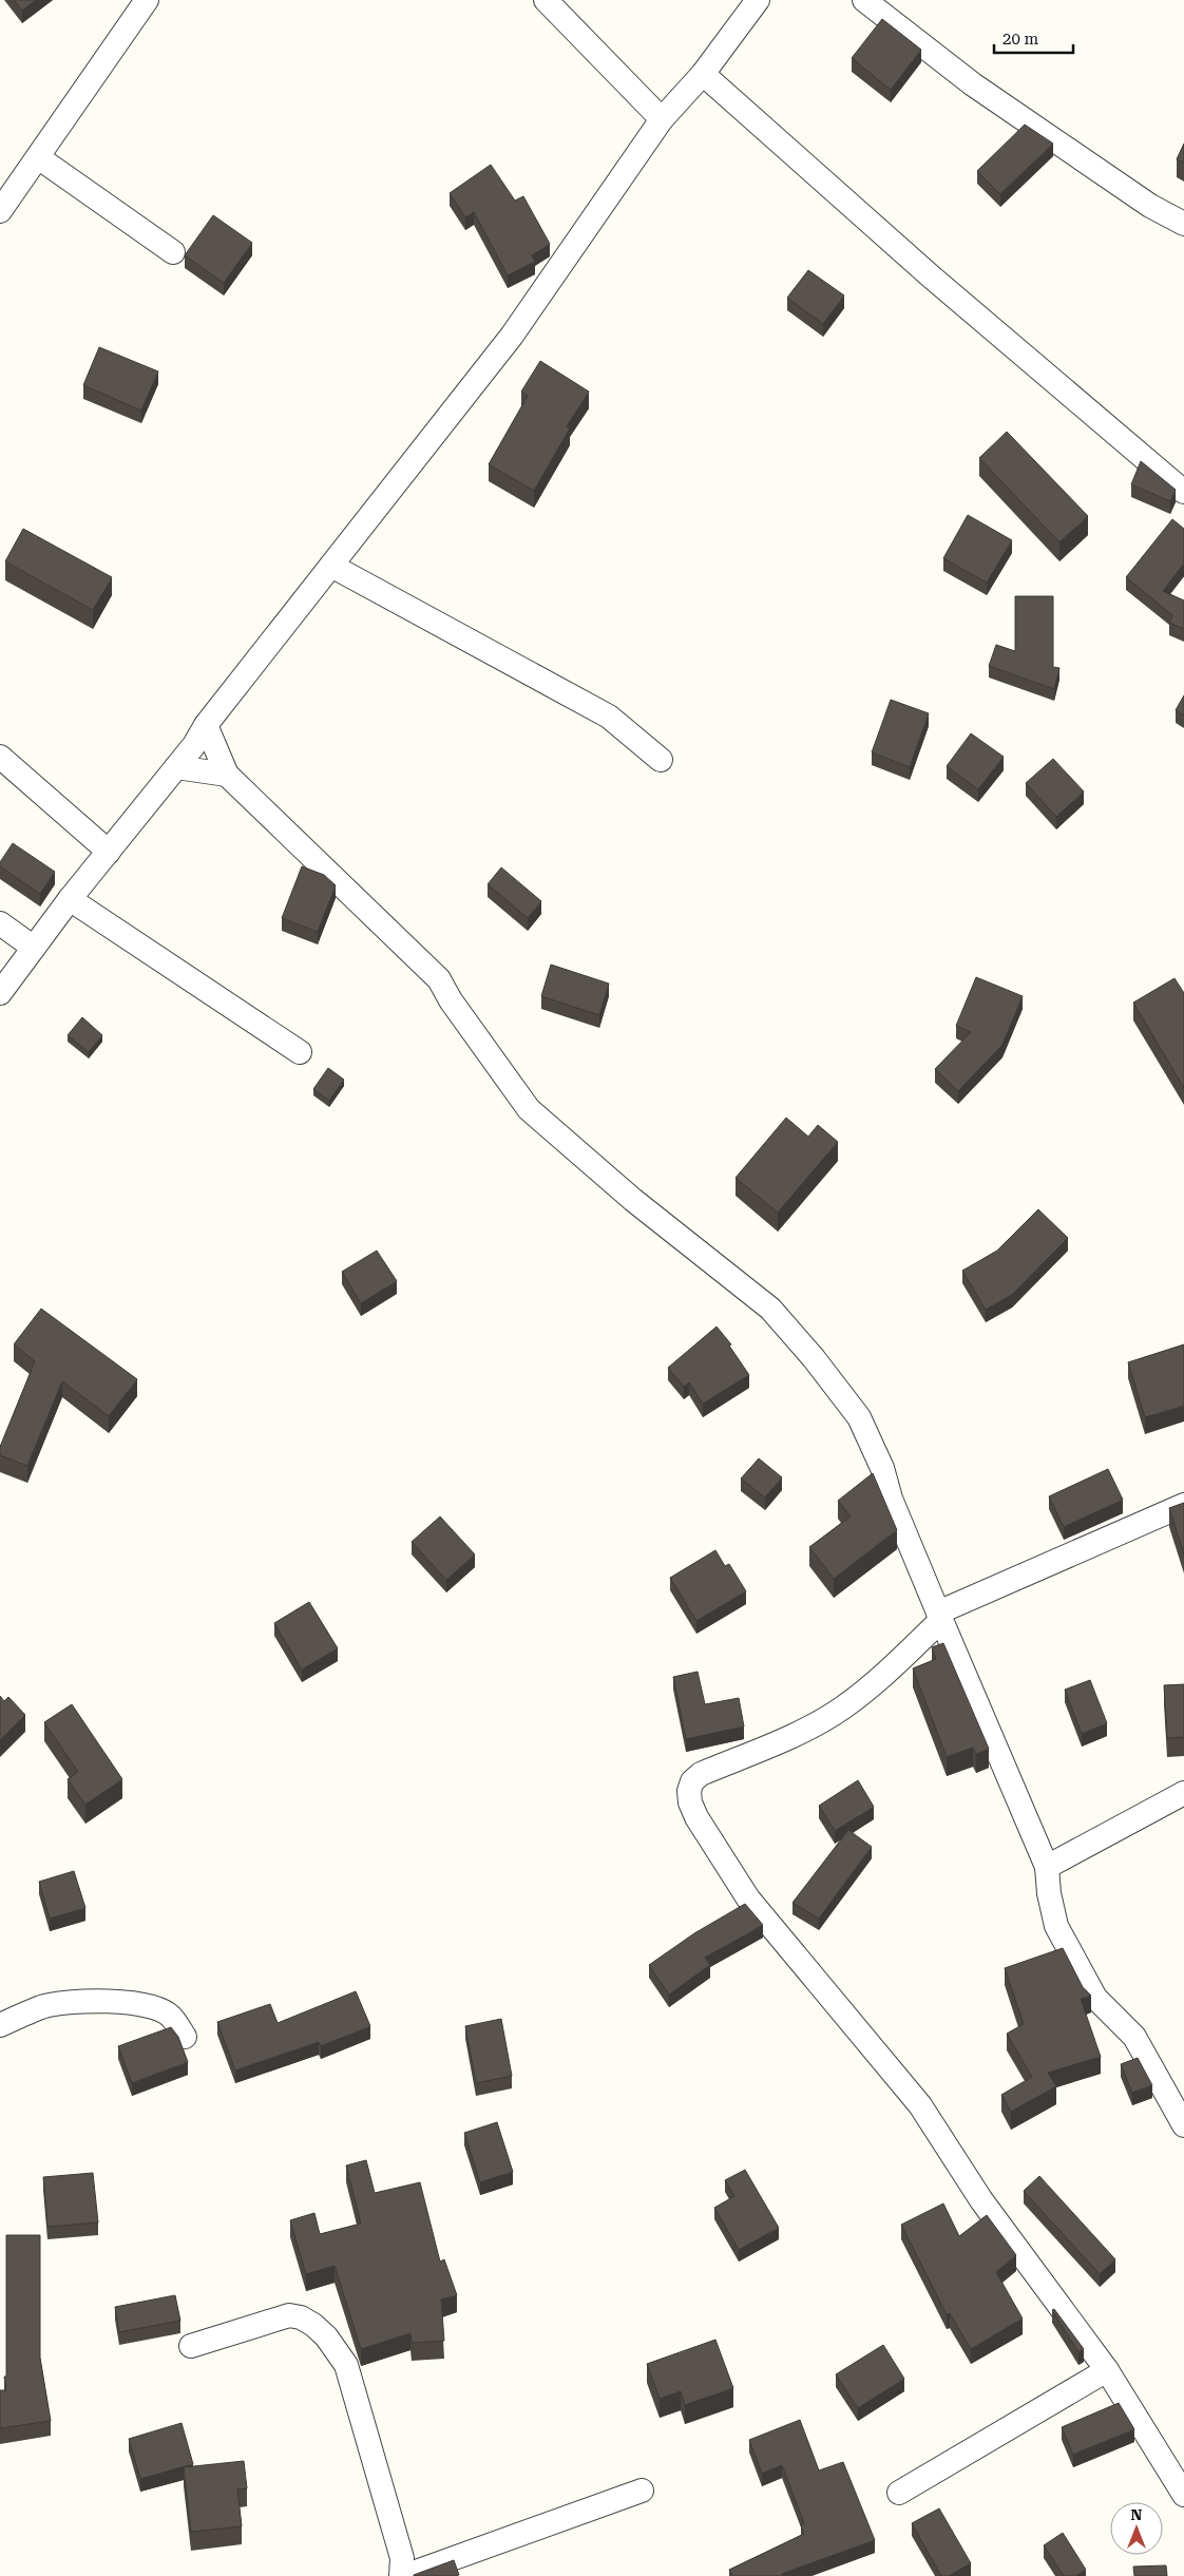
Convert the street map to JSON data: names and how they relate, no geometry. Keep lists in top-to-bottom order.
{
  "scale_bar": "20 m",
  "north": "top"
}
